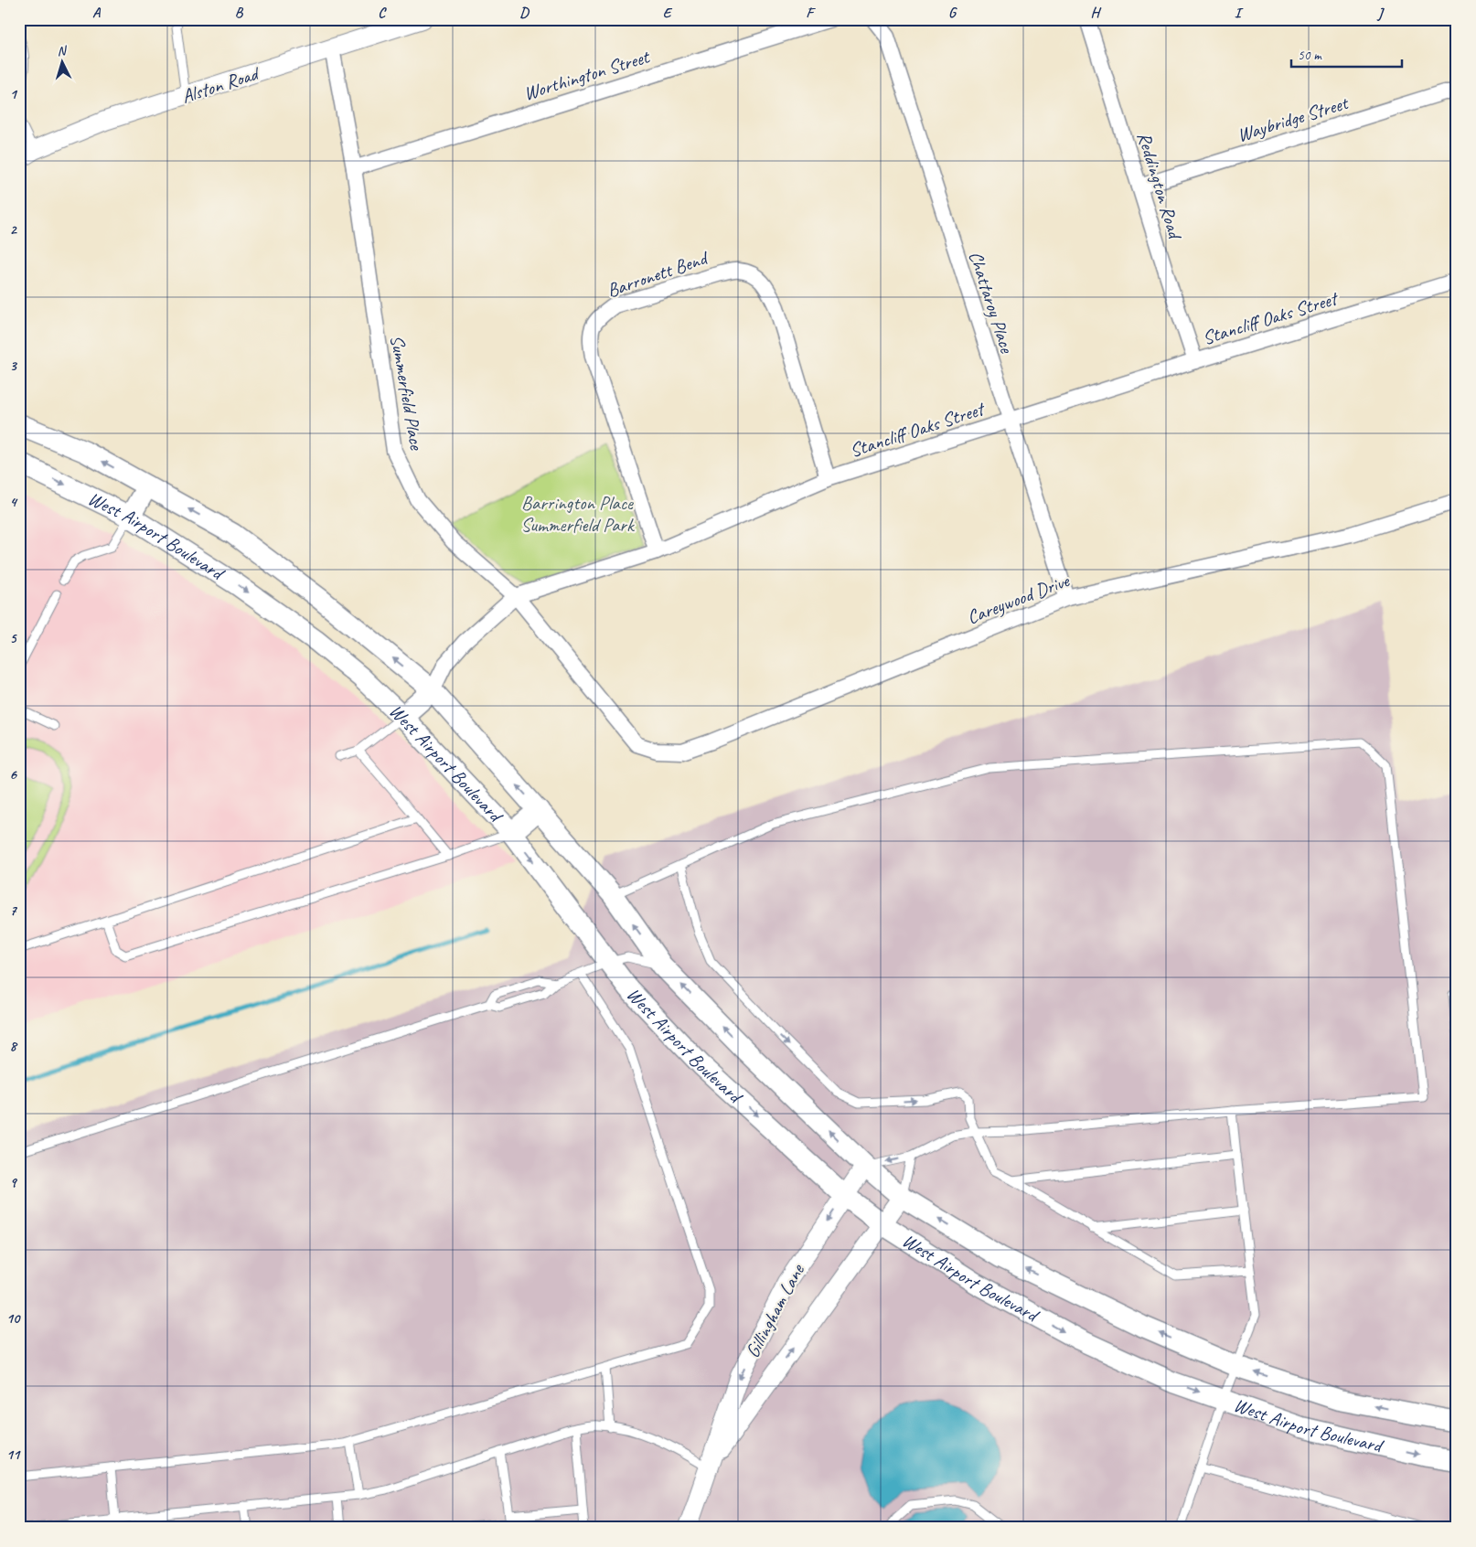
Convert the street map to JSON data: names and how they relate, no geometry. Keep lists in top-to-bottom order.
{
  "streets": {
    "main road": ["West Airport Boulevard"],
    "street": [
      "Worthington Street",
      "Alston Road",
      "Waybridge Street",
      "Reddington Road",
      "Barronett Bend",
      "Chattaroy Place",
      "Stancliff Oaks Street",
      "Summerfield Place",
      "Careywood Drive",
      "Gillingham Lane"
    ]
  },
  "crossings": [
    ["Worthington Street", "Summerfield Place"],
    ["Alston Road", "Summerfield Place"],
    ["Waybridge Street", "Reddington Road"],
    ["Reddington Road", "Stancliff Oaks Street"],
    ["Barronett Bend", "Stancliff Oaks Street"],
    ["Chattaroy Place", "Stancliff Oaks Street"],
    ["Chattaroy Place", "Careywood Drive"],
    ["Stancliff Oaks Street", "Summerfield Place"],
    ["Stancliff Oaks Street", "West Airport Boulevard"],
    ["Summerfield Place", "Careywood Drive"],
    ["West Airport Boulevard", "Gillingham Lane"]
  ],
  "parks": ["Barrington Place Summerfield Park"],
  "scale_bar": "50 m",
  "north": "top",
  "grid": {
    "columns": [
      "A",
      "B",
      "C",
      "D",
      "E",
      "F",
      "G",
      "H",
      "I",
      "J"
    ],
    "rows": [
      "1",
      "2",
      "3",
      "4",
      "5",
      "6",
      "7",
      "8",
      "9",
      "10",
      "11"
    ]
  }
}
